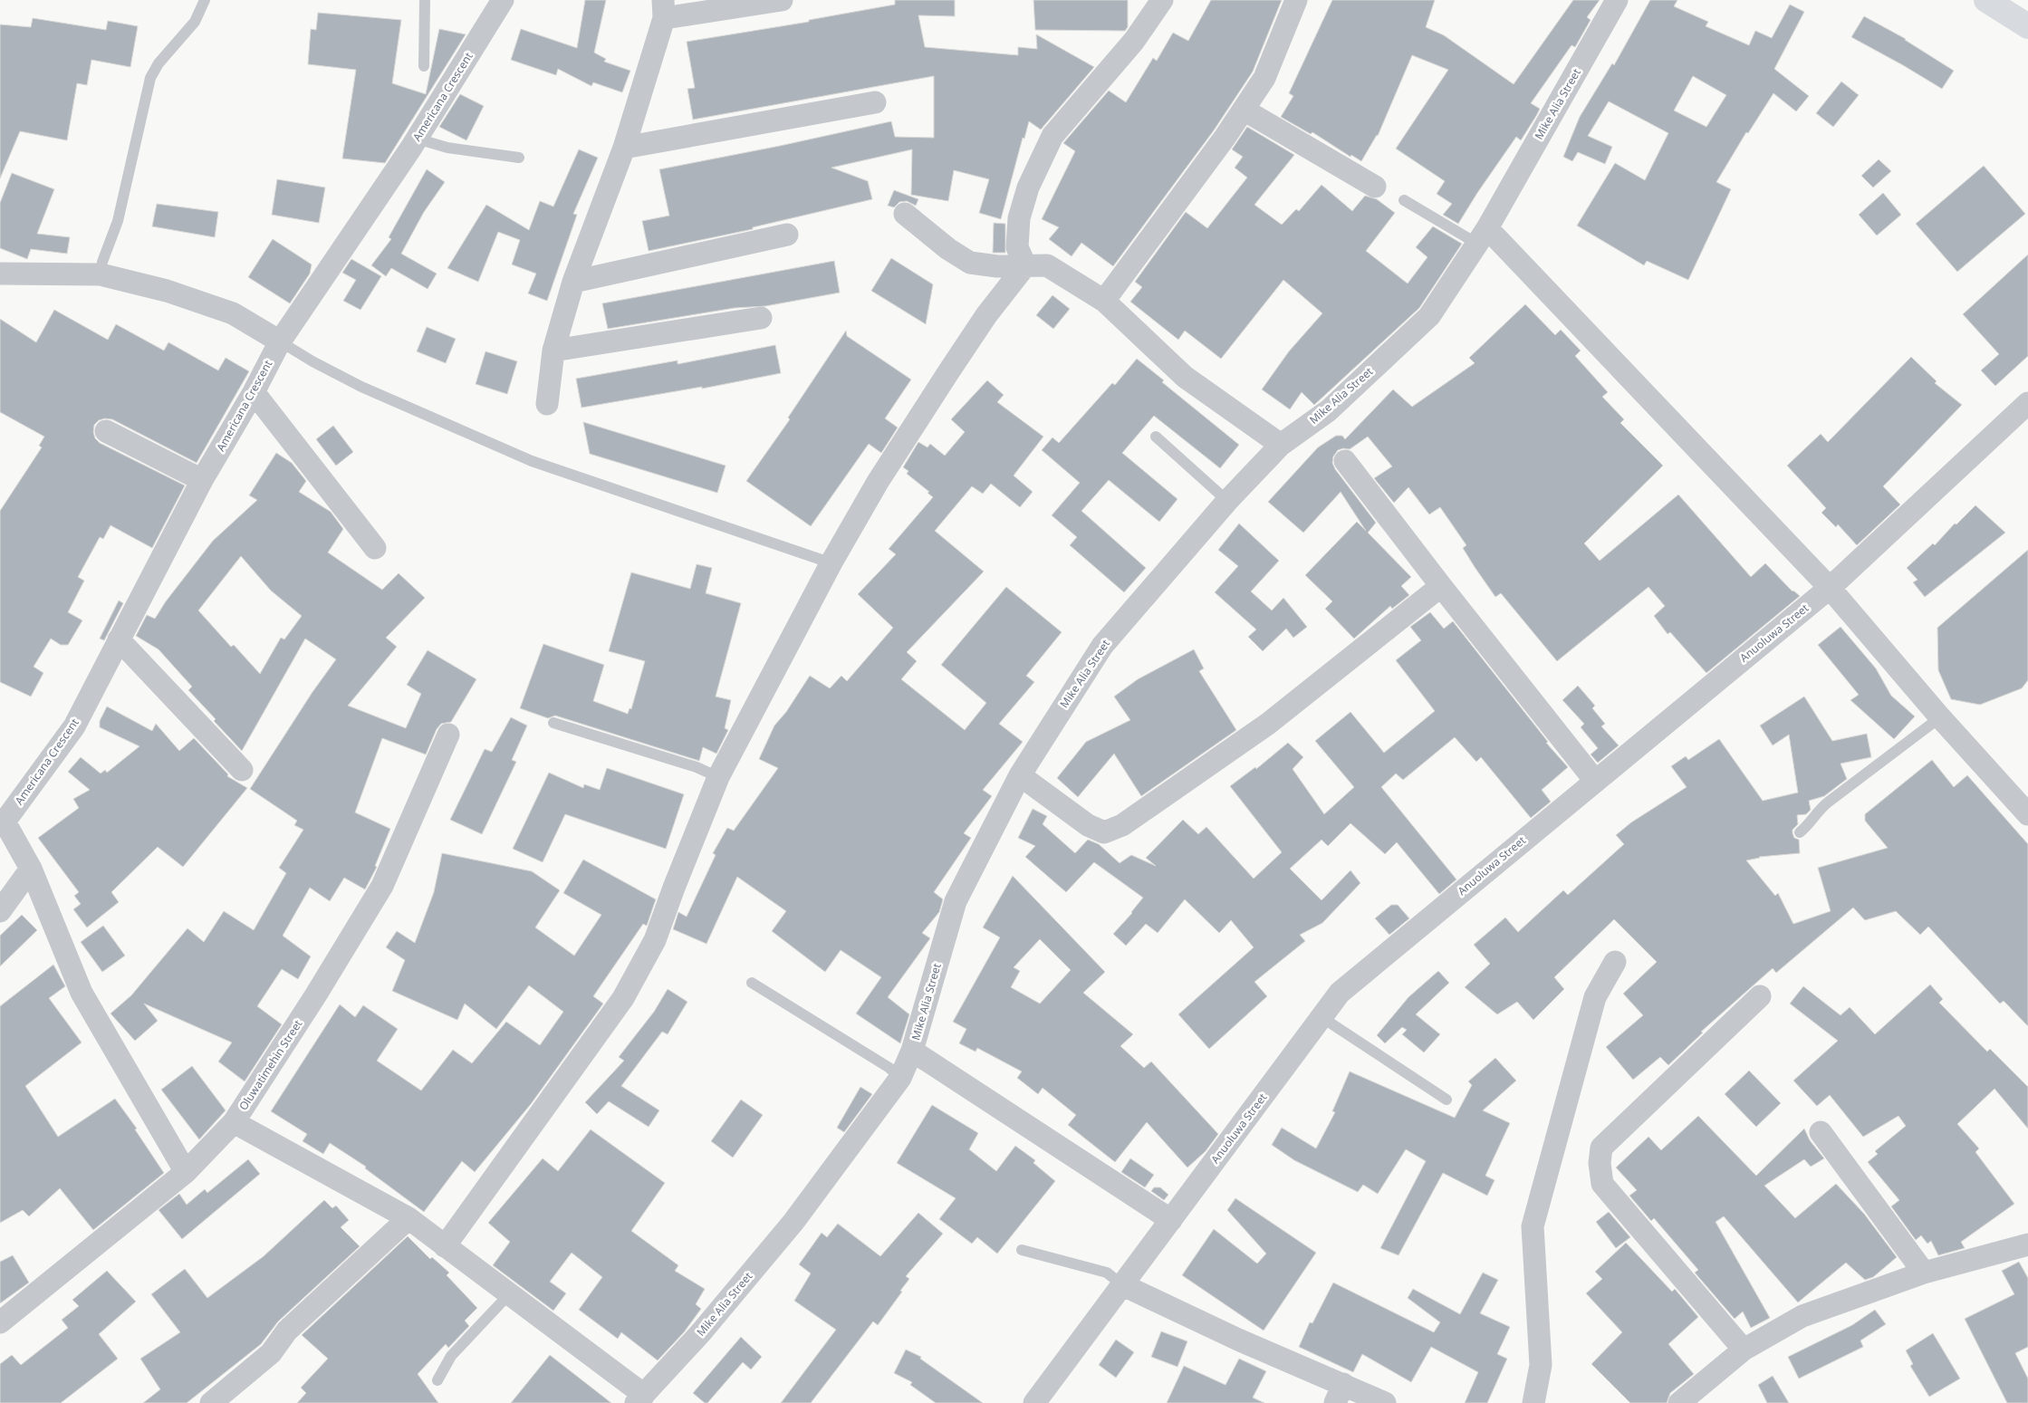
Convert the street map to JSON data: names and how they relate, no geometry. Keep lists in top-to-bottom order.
{
  "streets": {
    "street": [
      "Americana Crescent",
      "Mike Alia Street",
      "Anuoluwa Street",
      "Oluwatimehin Street"
    ]
  }
}
